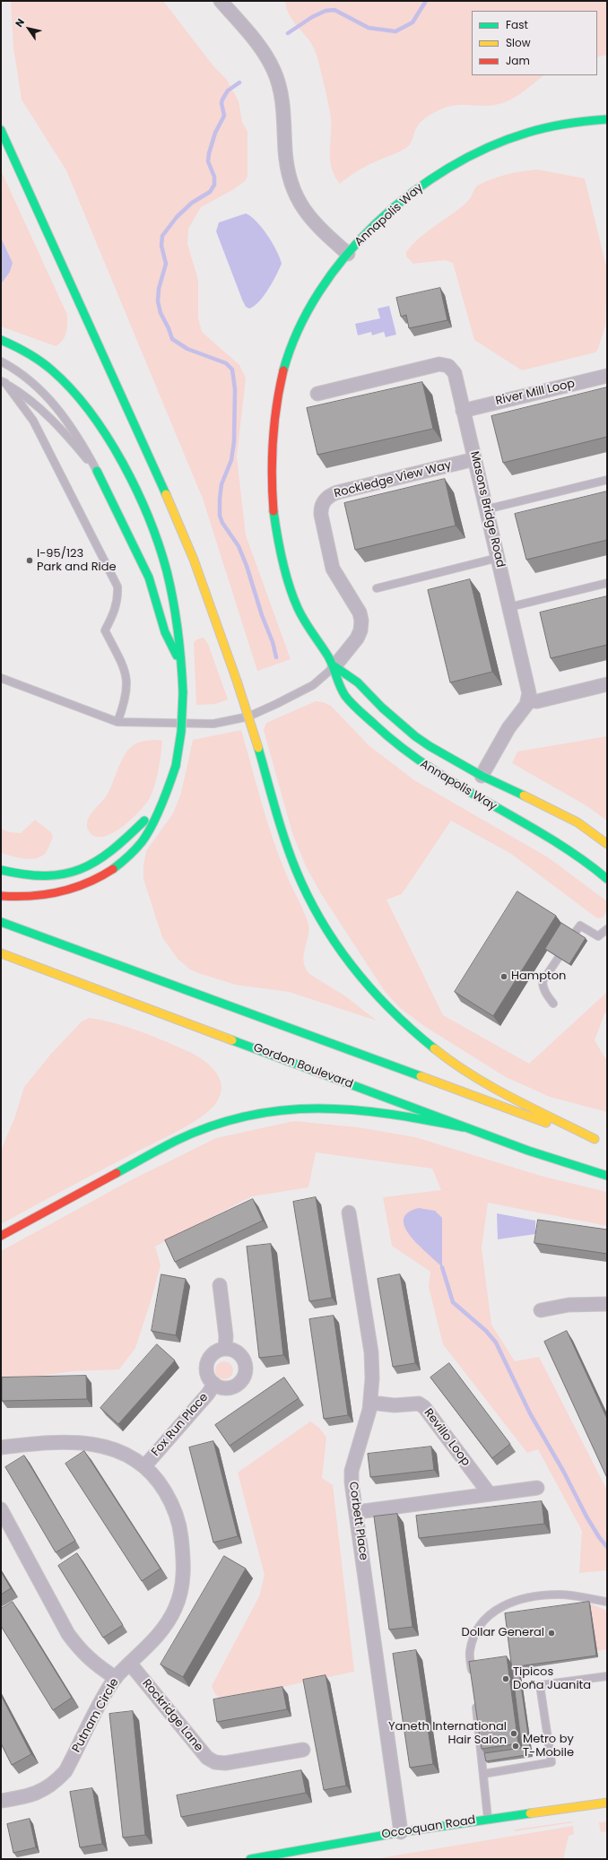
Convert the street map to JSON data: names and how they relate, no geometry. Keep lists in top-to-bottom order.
{
  "streets": {
    "main road": ["Annapolis Way", "Gordon Boulevard", "Occoquan Road"],
    "street": [
      "River Mill Loop",
      "Rockledge View Way",
      "Masons Bridge Road",
      "Fox Run Place",
      "Revillo Loop",
      "Corbett Place",
      "Putnam Circle",
      "Rockridge Lane"
    ]
  },
  "crossings": [
    ["Annapolis Way", "Rockledge View Way"],
    ["River Mill Loop", "Masons Bridge Road"],
    ["Rockledge View Way", "Masons Bridge Road"],
    ["Fox Run Place", "Putnam Circle"],
    ["Revillo Loop", "Corbett Place"],
    ["Corbett Place", "Occoquan Road"],
    ["Putnam Circle", "Rockridge Lane"]
  ],
  "places": [
    "I-95/123 Park and Ride",
    "Hampton",
    "Dollar General",
    "Tipicos Doña Juanita",
    "Yaneth International Hair Salon",
    "Metro by T-Mobile"
  ],
  "legend": ["Fast", "Slow", "Jam"],
  "north": "top left"
}
